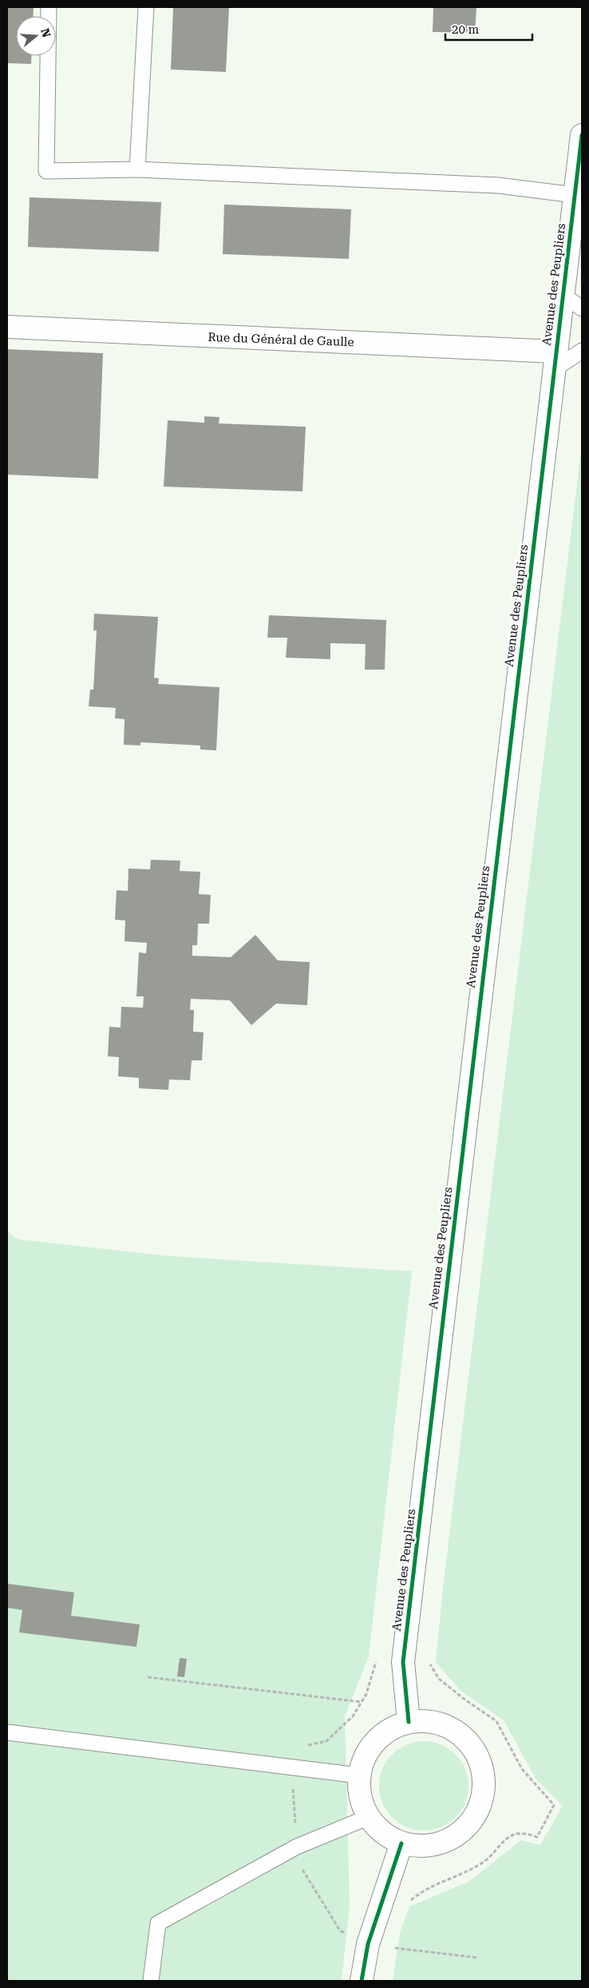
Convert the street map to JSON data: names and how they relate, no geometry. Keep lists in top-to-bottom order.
{
  "streets": {
    "street": ["Avenue des Peupliers", "Rue du Général de Gaulle"]
  },
  "crossings": [
    ["Avenue des Peupliers", "Rue du Général de Gaulle"]
  ],
  "scale_bar": "20 m",
  "north": "right"
}
